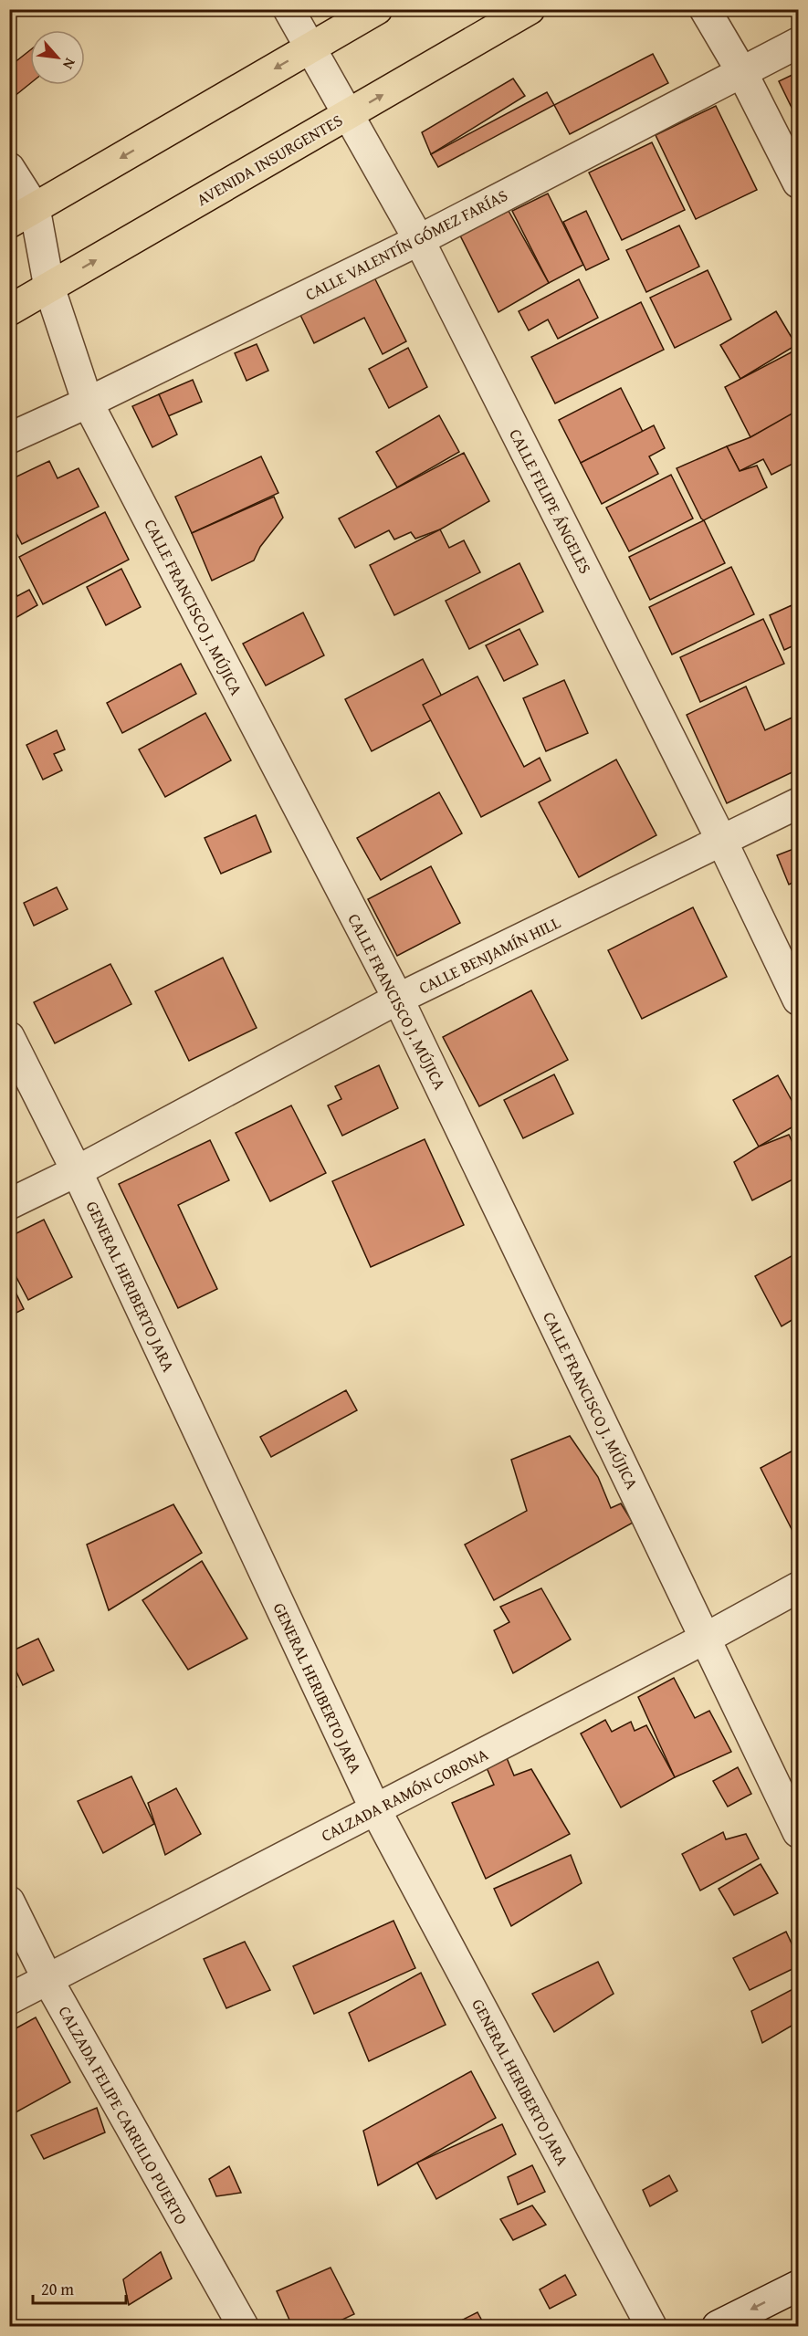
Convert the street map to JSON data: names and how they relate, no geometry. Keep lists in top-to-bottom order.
{
  "streets": {
    "main road": ["AVENIDA INSURGENTES"],
    "street": [
      "CALLE VALENTÍN GÓMEZ FARÍAS",
      "CALLE FELIPE ÁNGELES",
      "CALLE FRANCISCO J. MÚJICA",
      "CALLE BENJAMÍN HILL",
      "GENERAL HERIBERTO JARA",
      "CALZADA RAMÓN CORONA",
      "CALZADA FELIPE CARRILLO PUERTO"
    ]
  },
  "crossings": [
    ["AVENIDA INSURGENTES", "CALLE FELIPE ÁNGELES"],
    ["AVENIDA INSURGENTES", "CALLE FRANCISCO J. MÚJICA"],
    ["CALLE VALENTÍN GÓMEZ FARÍAS", "CALLE FELIPE ÁNGELES"],
    ["CALLE VALENTÍN GÓMEZ FARÍAS", "CALLE FRANCISCO J. MÚJICA"],
    ["CALLE FELIPE ÁNGELES", "CALLE BENJAMÍN HILL"],
    ["CALLE FRANCISCO J. MÚJICA", "CALLE BENJAMÍN HILL"],
    ["CALLE FRANCISCO J. MÚJICA", "CALZADA RAMÓN CORONA"],
    ["CALLE BENJAMÍN HILL", "GENERAL HERIBERTO JARA"],
    ["GENERAL HERIBERTO JARA", "CALZADA RAMÓN CORONA"],
    ["CALZADA RAMÓN CORONA", "CALZADA FELIPE CARRILLO PUERTO"]
  ],
  "scale_bar": "20 m",
  "north": "bottom right"
}
